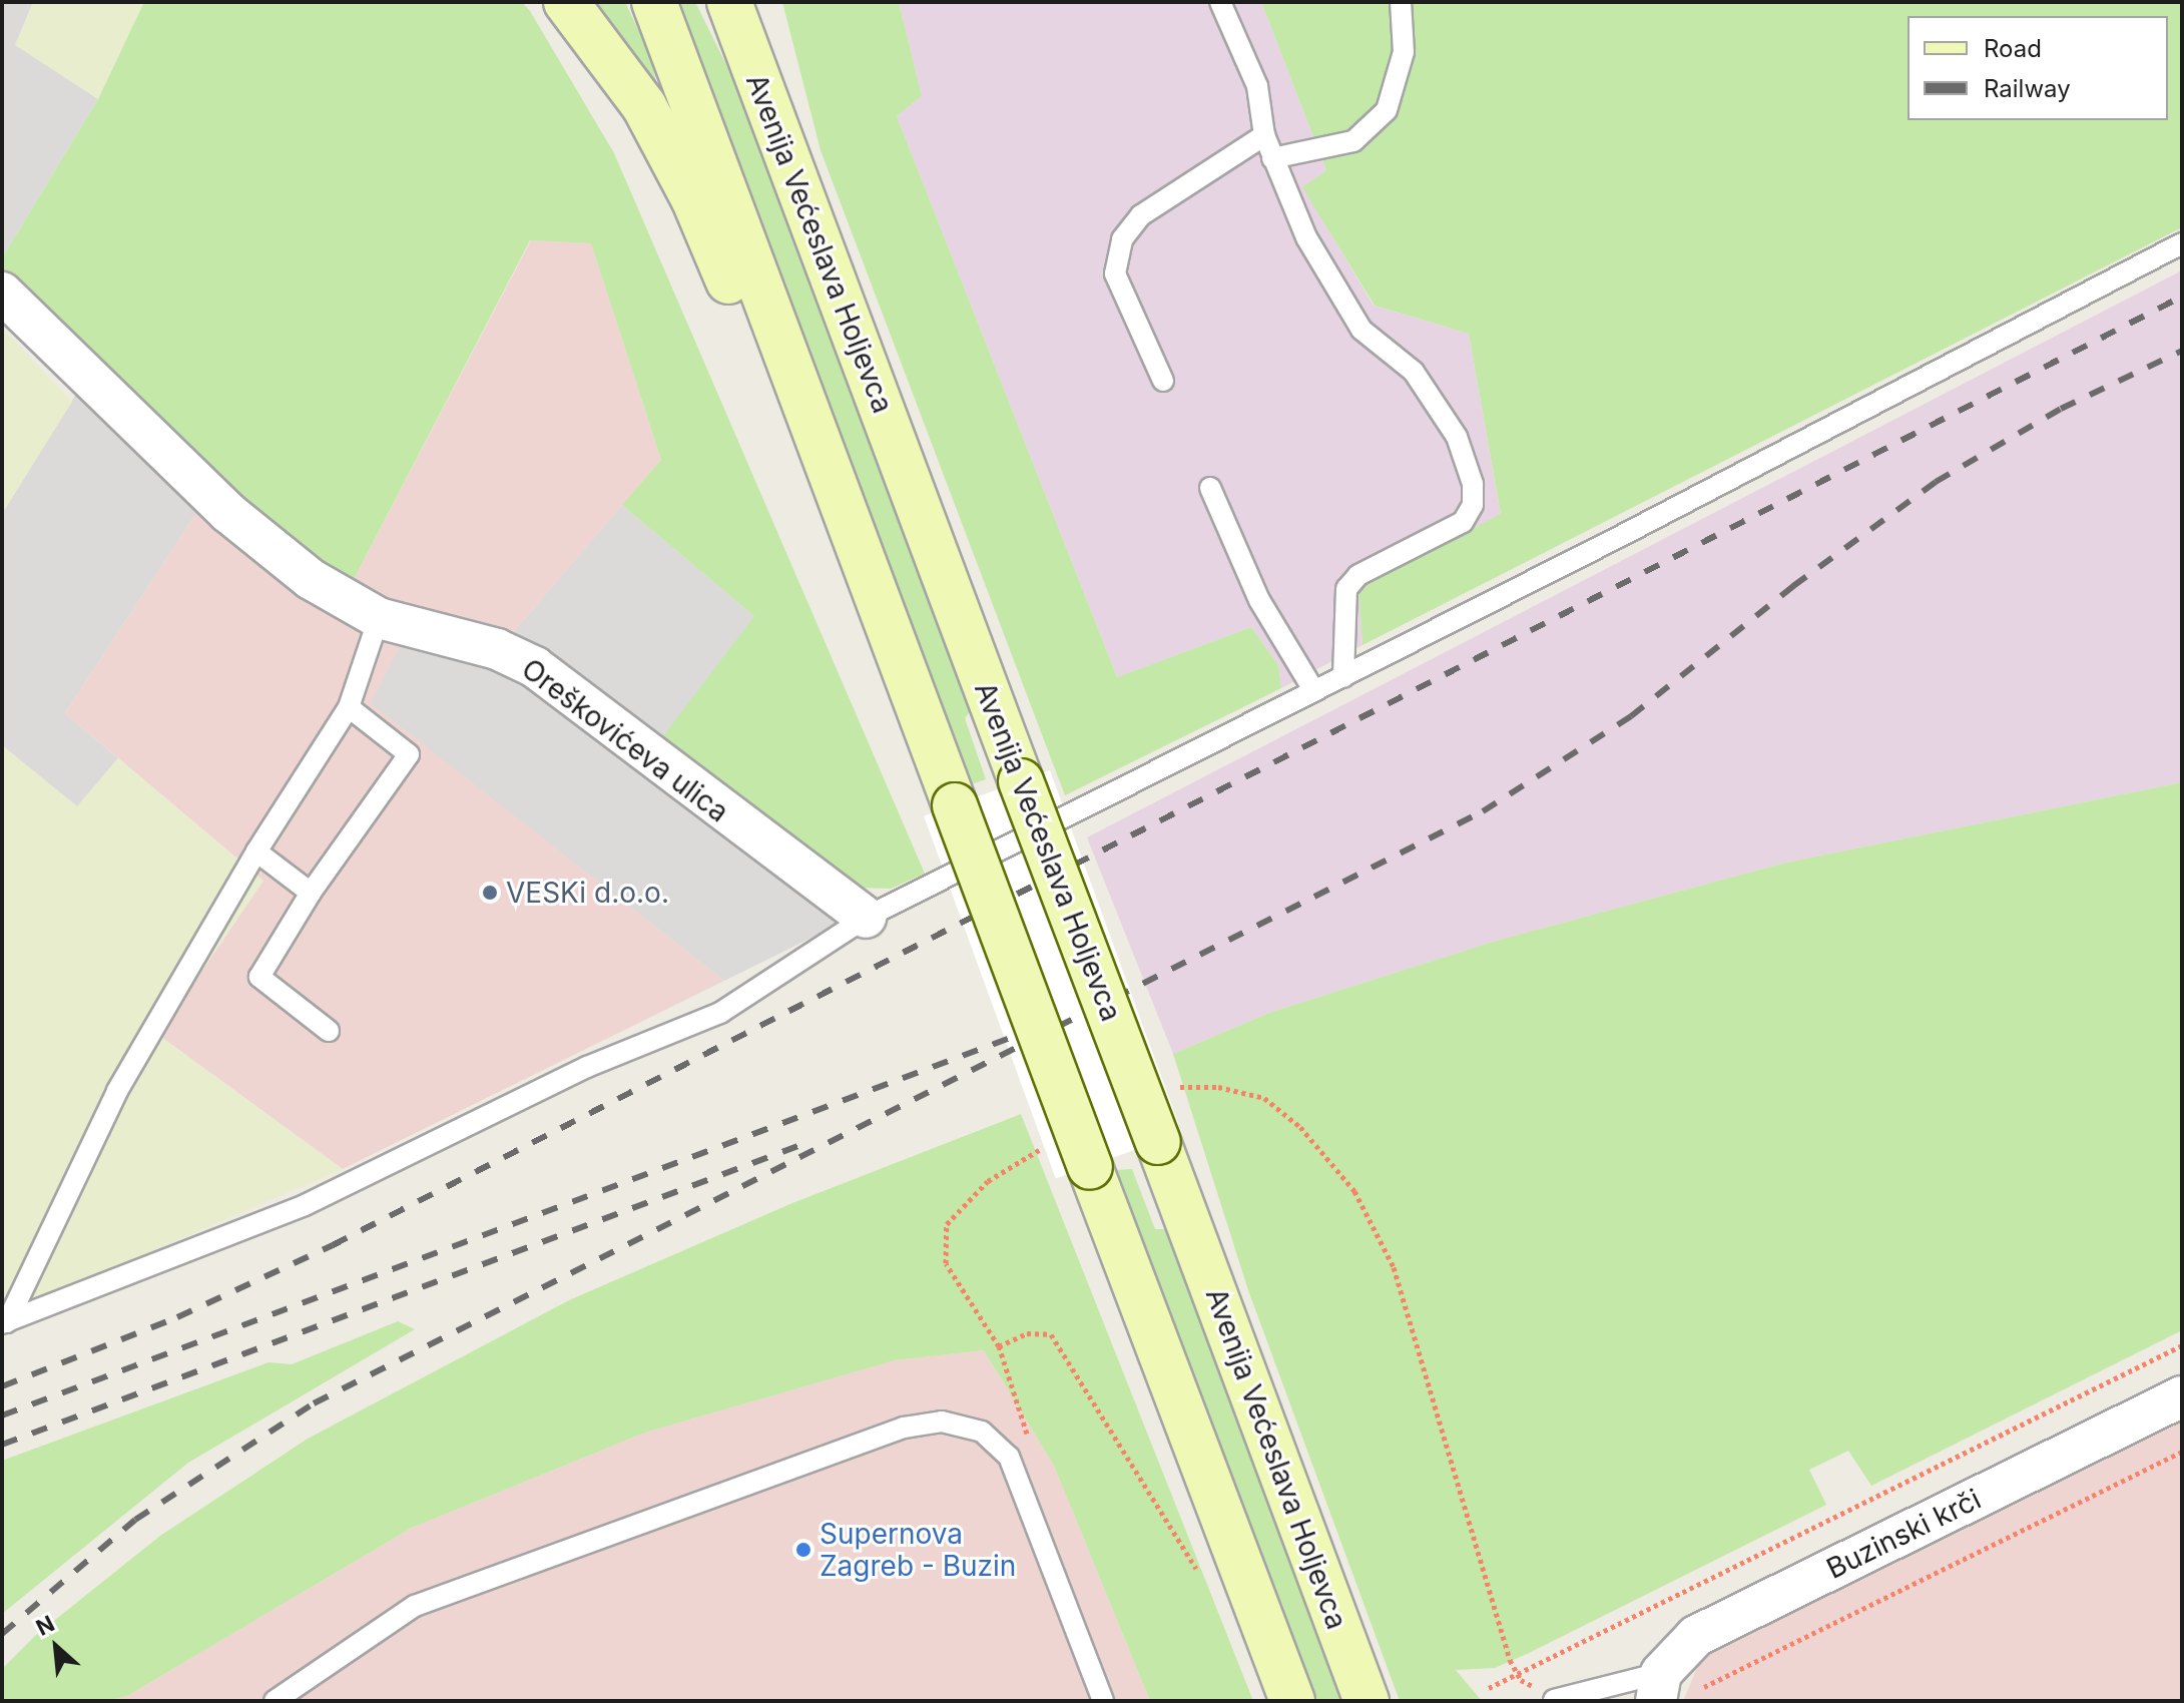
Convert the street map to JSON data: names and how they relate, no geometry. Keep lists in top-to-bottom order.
{
  "streets": {
    "main road": ["Avenija Većeslava Holjevca"],
    "street": ["Oreškovićeva ulica", "Buzinski krči"]
  },
  "places": ["VESKi d.o.o.", "Supernova Zagreb - Buzin"],
  "legend": ["Road", "Railway"],
  "north": "top left"
}
